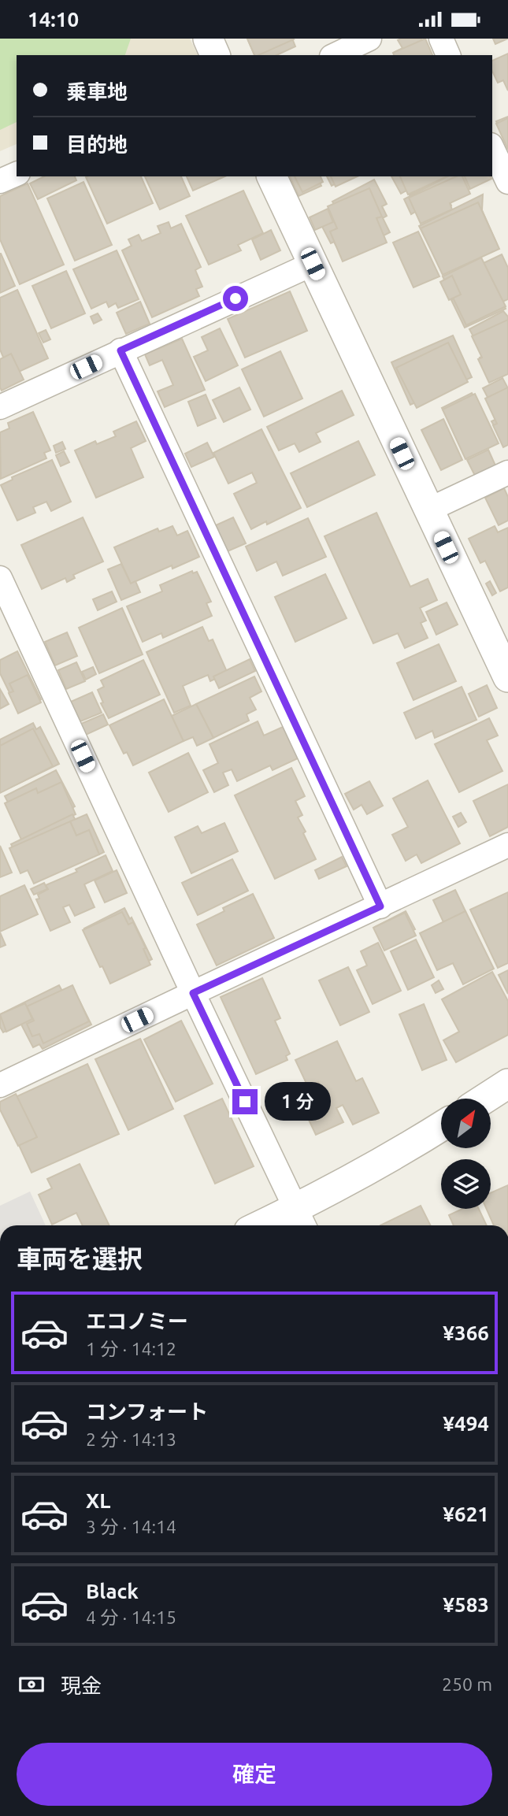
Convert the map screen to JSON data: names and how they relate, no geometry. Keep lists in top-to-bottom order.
{
  "north": "top right",
  "page": {
    "status": "14:10",
    "banner": ["乗車地", "目的地"],
    "bubble": "1 分",
    "heading": "車両を選択",
    "list": [
      {
        "name": "エコノミー",
        "note": "1 分 · 14:12",
        "value": "¥366"
      },
      {
        "name": "コンフォート",
        "note": "2 分 · 14:13",
        "value": "¥494"
      },
      {
        "name": "XL",
        "note": "3 分 · 14:14",
        "value": "¥621"
      },
      {
        "name": "Black",
        "note": "4 分 · 14:15",
        "value": "¥583"
      }
    ],
    "pay": ["現金", "250 m"],
    "buttons": "確定"
  }
}
